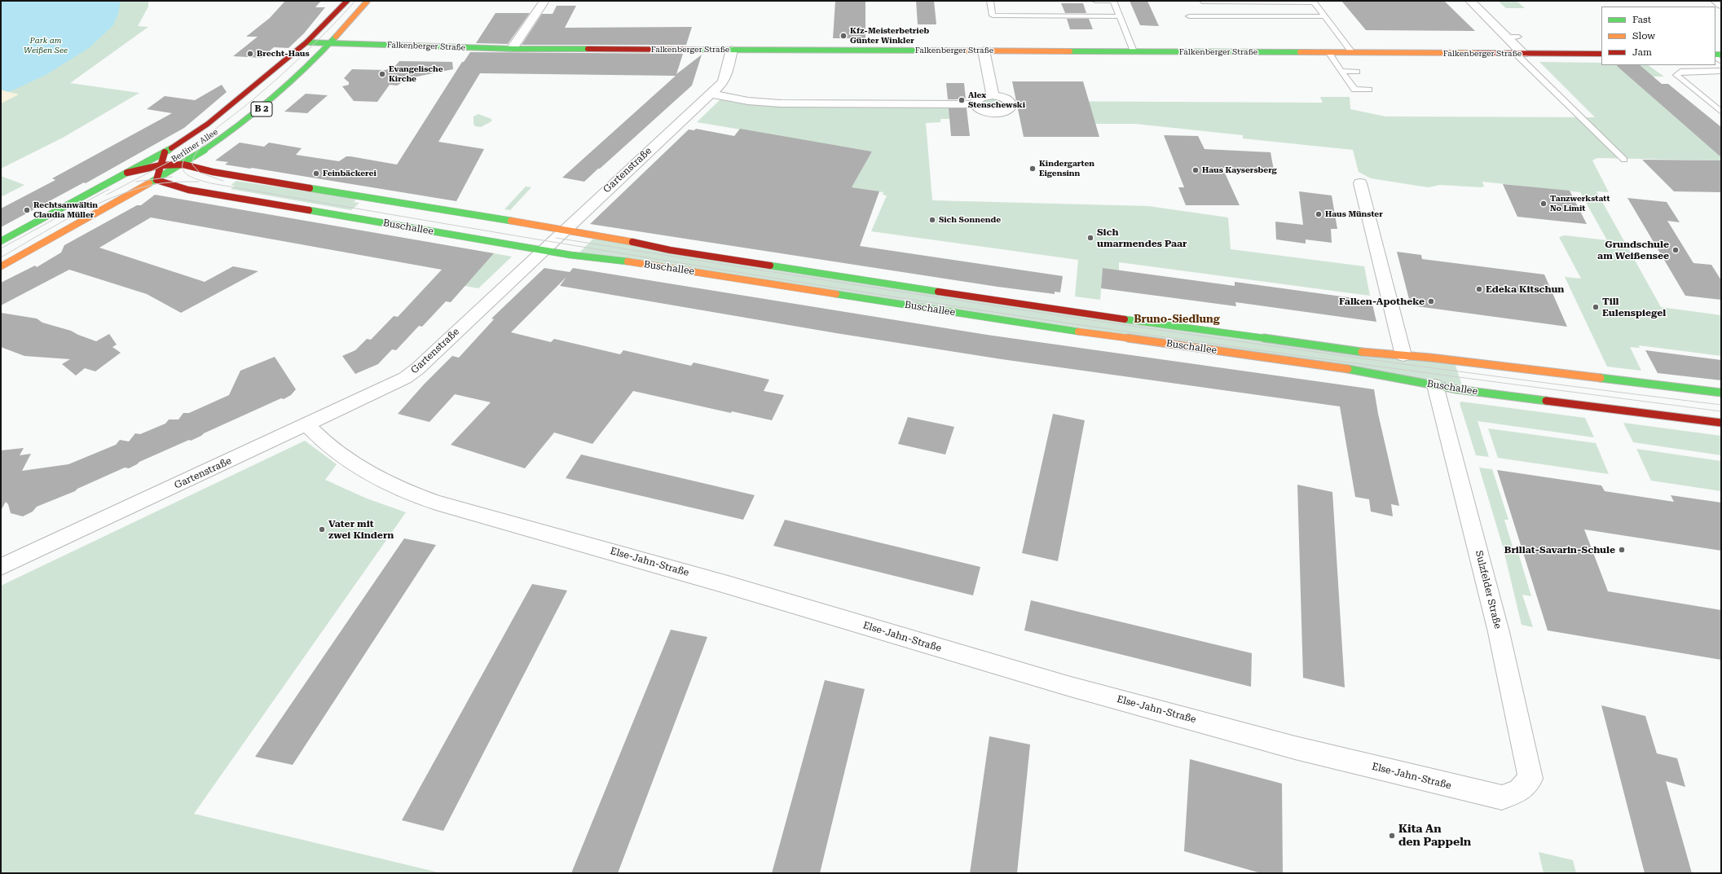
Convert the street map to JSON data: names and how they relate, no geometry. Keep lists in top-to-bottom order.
{
  "streets": {
    "main road": [
      "Falkenberger Straße",
      "B 2",
      "Berliner Allee",
      "Buschallee"
    ],
    "street": ["Gartenstraße", "Else-Jahn-Straße", "Sulzfelder Straße"]
  },
  "crossings": [
    ["Falkenberger Straße", "Berliner Allee"],
    ["Falkenberger Straße", "Gartenstraße"],
    ["Berliner Allee", "Buschallee"],
    ["Gartenstraße", "Buschallee"],
    ["Gartenstraße", "Else-Jahn-Straße"],
    ["Buschallee", "Sulzfelder Straße"],
    ["Else-Jahn-Straße", "Sulzfelder Straße"]
  ],
  "districts": ["Bruno-Siedlung"],
  "parks": ["Park am Weißen See"],
  "places": [
    "Kfz-Meisterbetrieb Günter Winkler",
    "Brecht-Haus",
    "Evangelische Kirche",
    "Alex Stenschewski",
    "Kindergarten Eigensinn",
    "Haus Kaysersberg",
    "Feinbäckerei",
    "Tanzwerkstatt No Limit",
    "Rechtsanwältin Claudia Müller",
    "Haus Münster",
    "Sich Sonnende",
    "Sich umarmendes Paar",
    "Grundschule am Weißensee",
    "Edeka Kitschun",
    "Falken-Apotheke",
    "Till Eulenspiegel",
    "Vater mit zwei Kindern",
    "Brillat-Savarin-Schule",
    "Kita An den Pappeln"
  ],
  "legend": ["Fast", "Slow", "Jam"]
}
